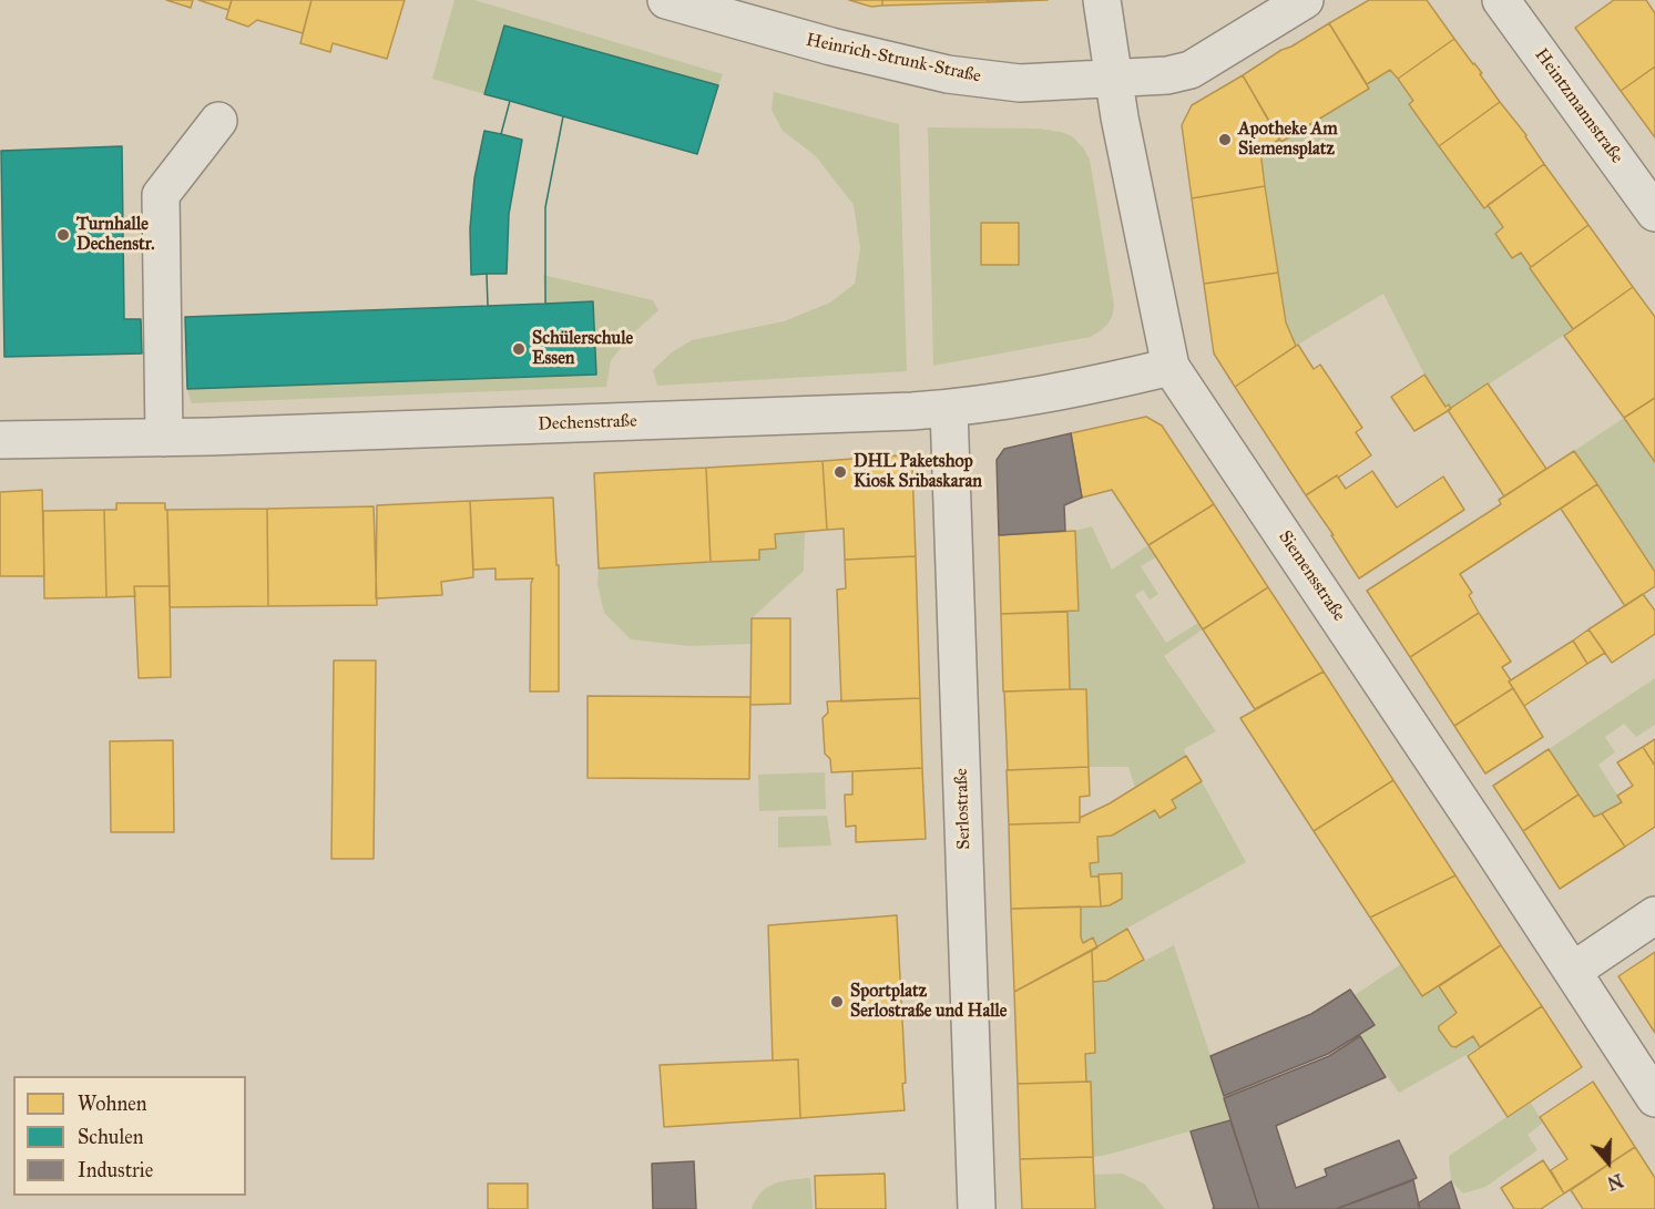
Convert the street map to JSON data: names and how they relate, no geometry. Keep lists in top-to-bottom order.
{
  "streets": {
    "street": [
      "Heinrich-Strunk-Straße",
      "Heintzmannstraße",
      "Dechenstraße",
      "Siemensstraße",
      "Serlostraße"
    ]
  },
  "crossings": [
    ["Heinrich-Strunk-Straße", "Siemensstraße"],
    ["Dechenstraße", "Siemensstraße"],
    ["Dechenstraße", "Serlostraße"]
  ],
  "places": [
    "Apotheke Am Siemensplatz",
    "Turnhalle Dechenstr.",
    "Schülerschule Essen",
    "DHL Paketshop Kiosk Sribaskaran",
    "Sportplatz Serlostraße und Halle"
  ],
  "legend": ["Wohnen", "Schulen", "Industrie"],
  "north": "bottom"
}
